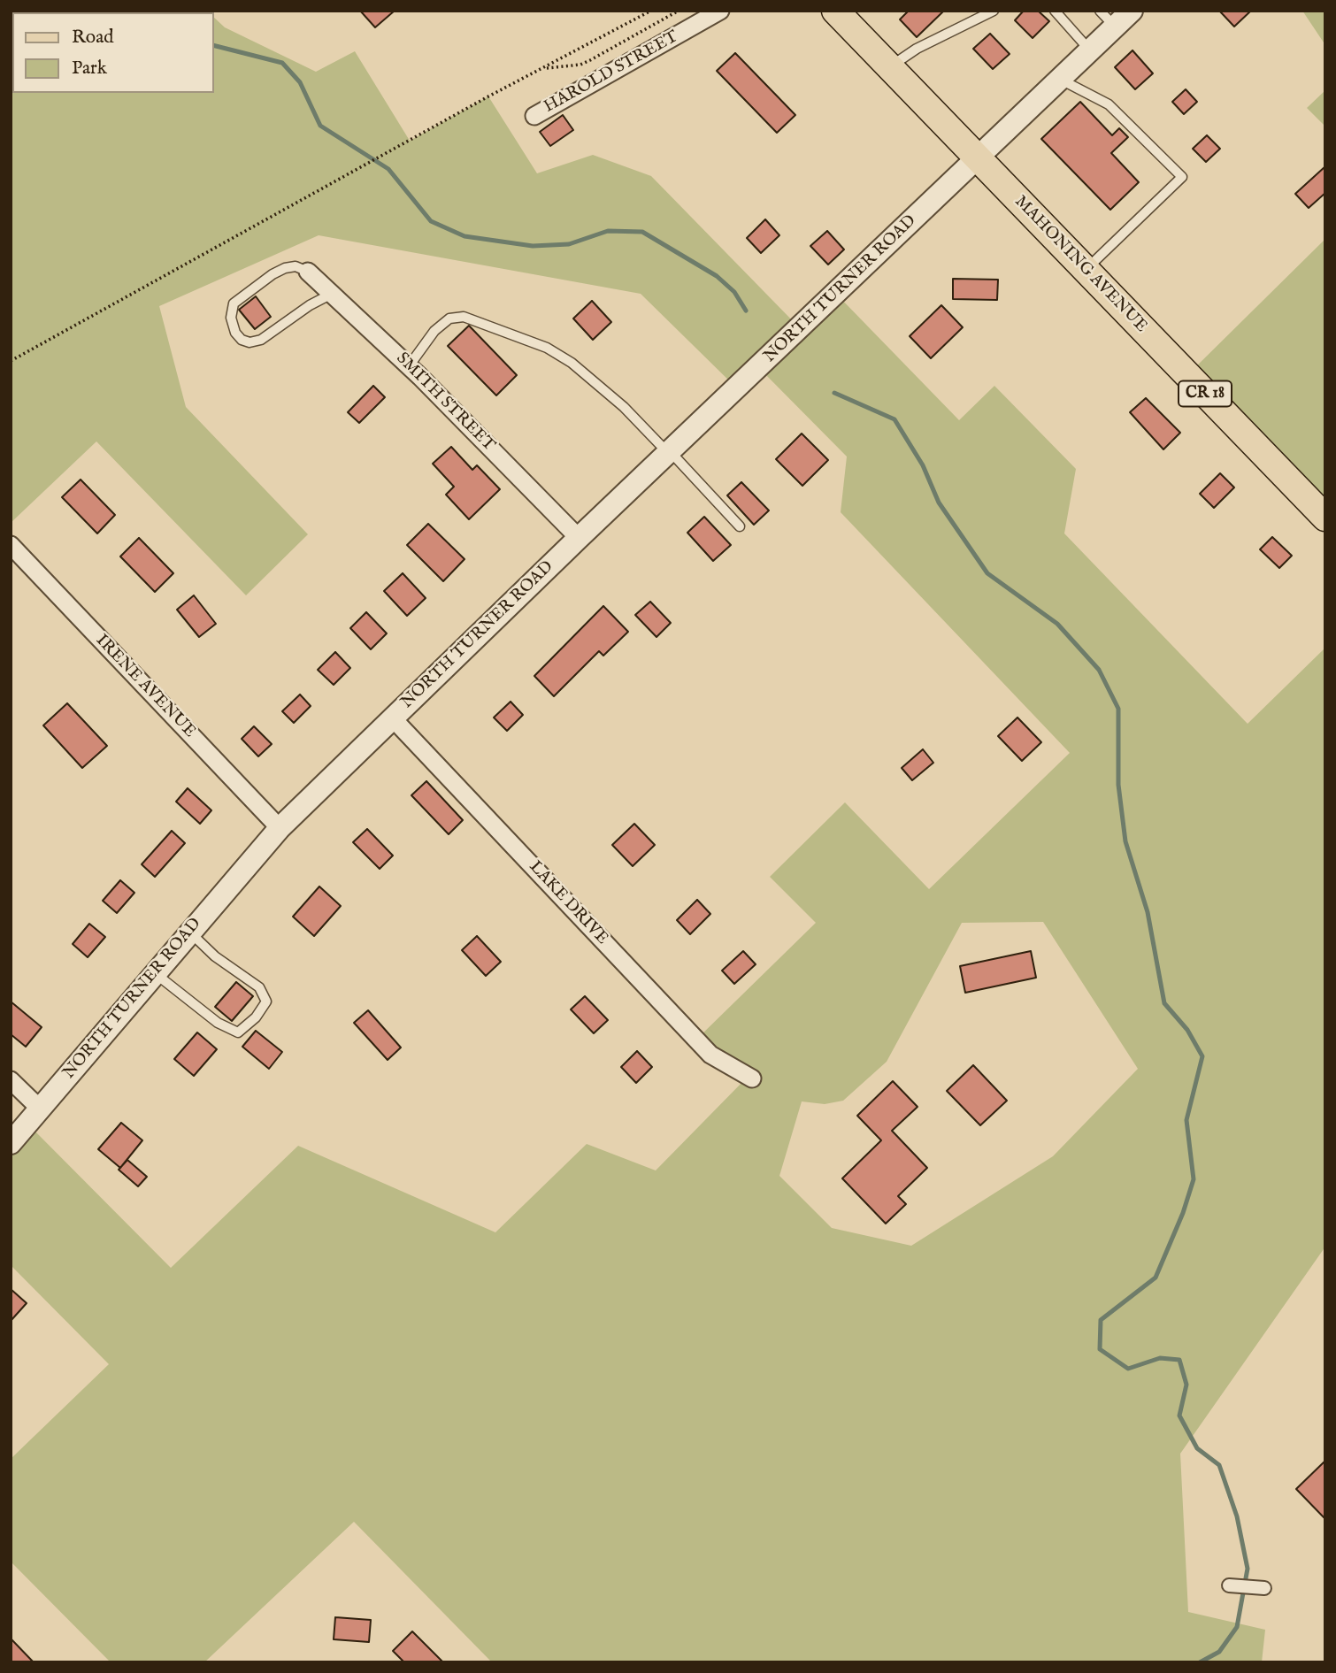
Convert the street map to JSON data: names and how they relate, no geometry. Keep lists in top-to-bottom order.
{
  "streets": {
    "main road": ["MAHONING AVENUE", "CR 18"],
    "street": [
      "HAROLD STREET",
      "NORTH TURNER ROAD",
      "SMITH STREET",
      "IRENE AVENUE",
      "LAKE DRIVE"
    ]
  },
  "crossings": [
    ["MAHONING AVENUE", "NORTH TURNER ROAD"],
    ["NORTH TURNER ROAD", "SMITH STREET"],
    ["NORTH TURNER ROAD", "IRENE AVENUE"],
    ["NORTH TURNER ROAD", "LAKE DRIVE"]
  ],
  "legend": ["Road", "Park"]
}
